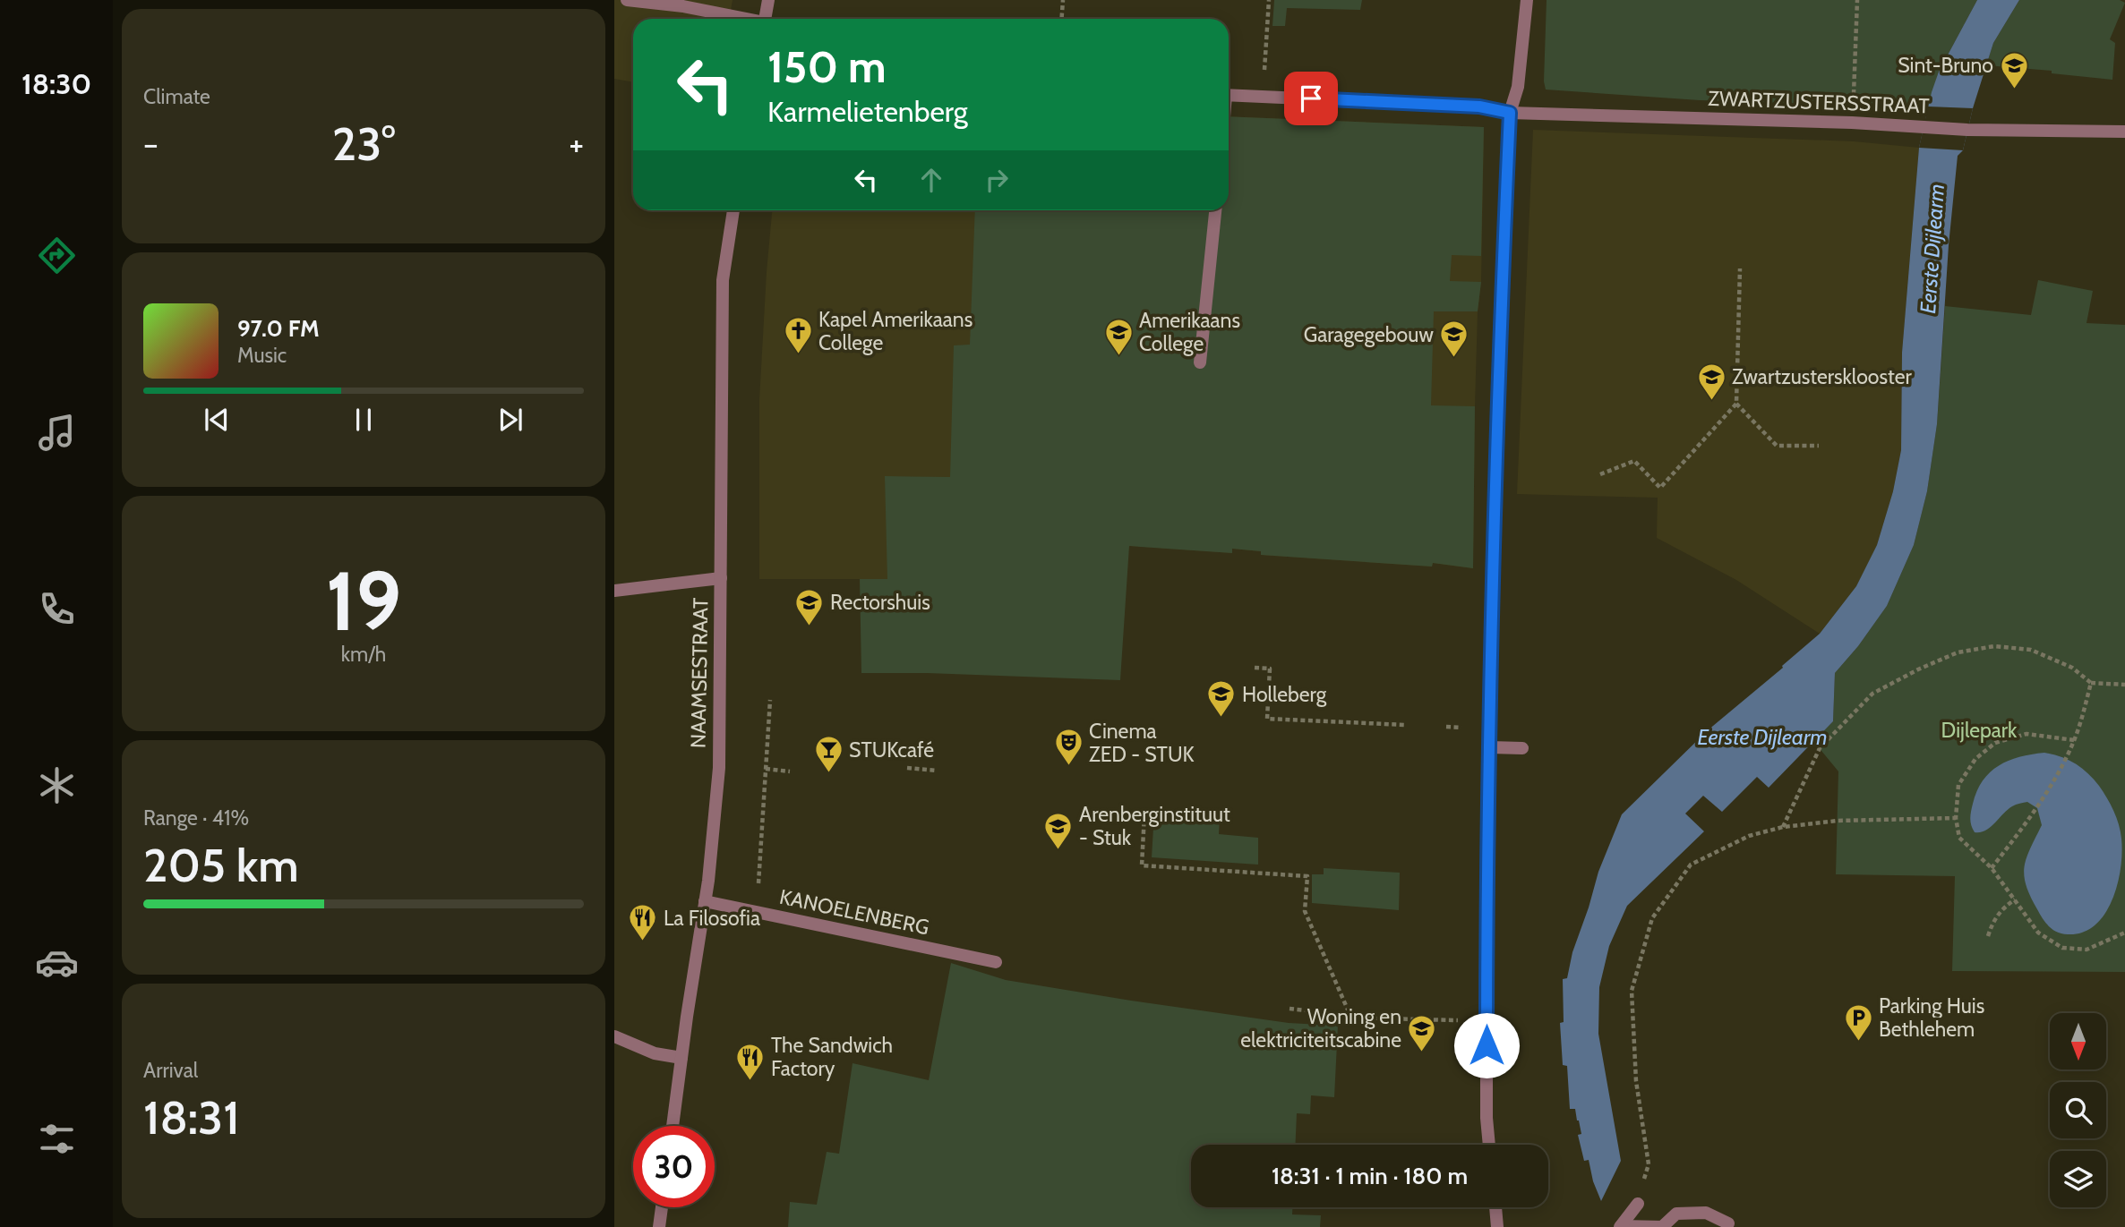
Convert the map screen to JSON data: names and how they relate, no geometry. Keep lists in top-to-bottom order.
{
  "streets": {
    "street": ["ZWARTZUSTERSSTRAAT", "NAAMSESTRAAT", "KANOELENBERG"]
  },
  "crossings": [
    ["NAAMSESTRAAT", "KANOELENBERG"]
  ],
  "water": ["Eerste Dijlearm"],
  "parks": ["Dijlepark"],
  "places": {
    "school or university": [
      "Sint-Bruno",
      "Amerikaans College",
      "Garagegebouw",
      "Zwartzustersklooster",
      "Rectorshuis",
      "Holleberg",
      "Arenberginstituut - Stuk",
      "Woning en elektriciteitscabine"
    ],
    "church": ["Kapel Amerikaans College"],
    "theatre": ["Cinema ZED - STUK"],
    "bar": ["STUKcafé"],
    "restaurant": ["La Filosofia", "The Sandwich Factory"],
    "parking": ["Parking Huis Bethlehem"]
  },
  "north": "bottom",
  "page": {
    "tabs": "18:30",
    "tile": [
      "Climate",
      ["19", "km/h"],
      ["Range · 41%", "205 km"],
      ["Arrival", "18:31"]
    ],
    "turn": ["150 m", "Karmelietenberg"],
    "heat": ["−", "23°", "+"],
    "song": ["97.0 FM", "Music"],
    "limit": "30",
    "trip": "18:31 · 1 min · 180 m"
  }
}
